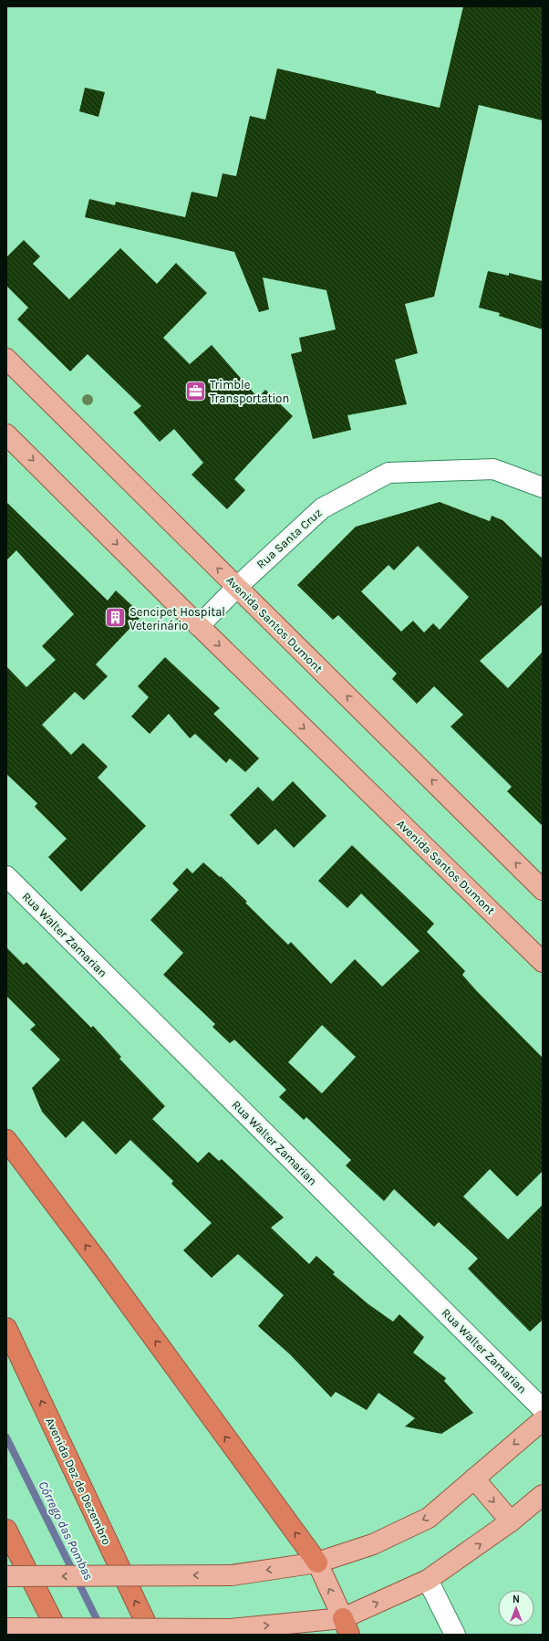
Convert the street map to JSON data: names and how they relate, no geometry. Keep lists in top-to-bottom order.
{
  "streets": {
    "highway": ["Avenida Dez de Dezembro"],
    "main road": ["Avenida Santos Dumont"],
    "street": ["Rua Santa Cruz", "Rua Walter Zamarian"]
  },
  "crossings": [
    ["Rua Santa Cruz", "Avenida Santos Dumont"]
  ],
  "water": ["Córrego das Pombas"],
  "places": {
    "office": ["Trimble Transportation"],
    "building": ["Sencipet Hospital Veterinário"]
  },
  "north": "top"
}
